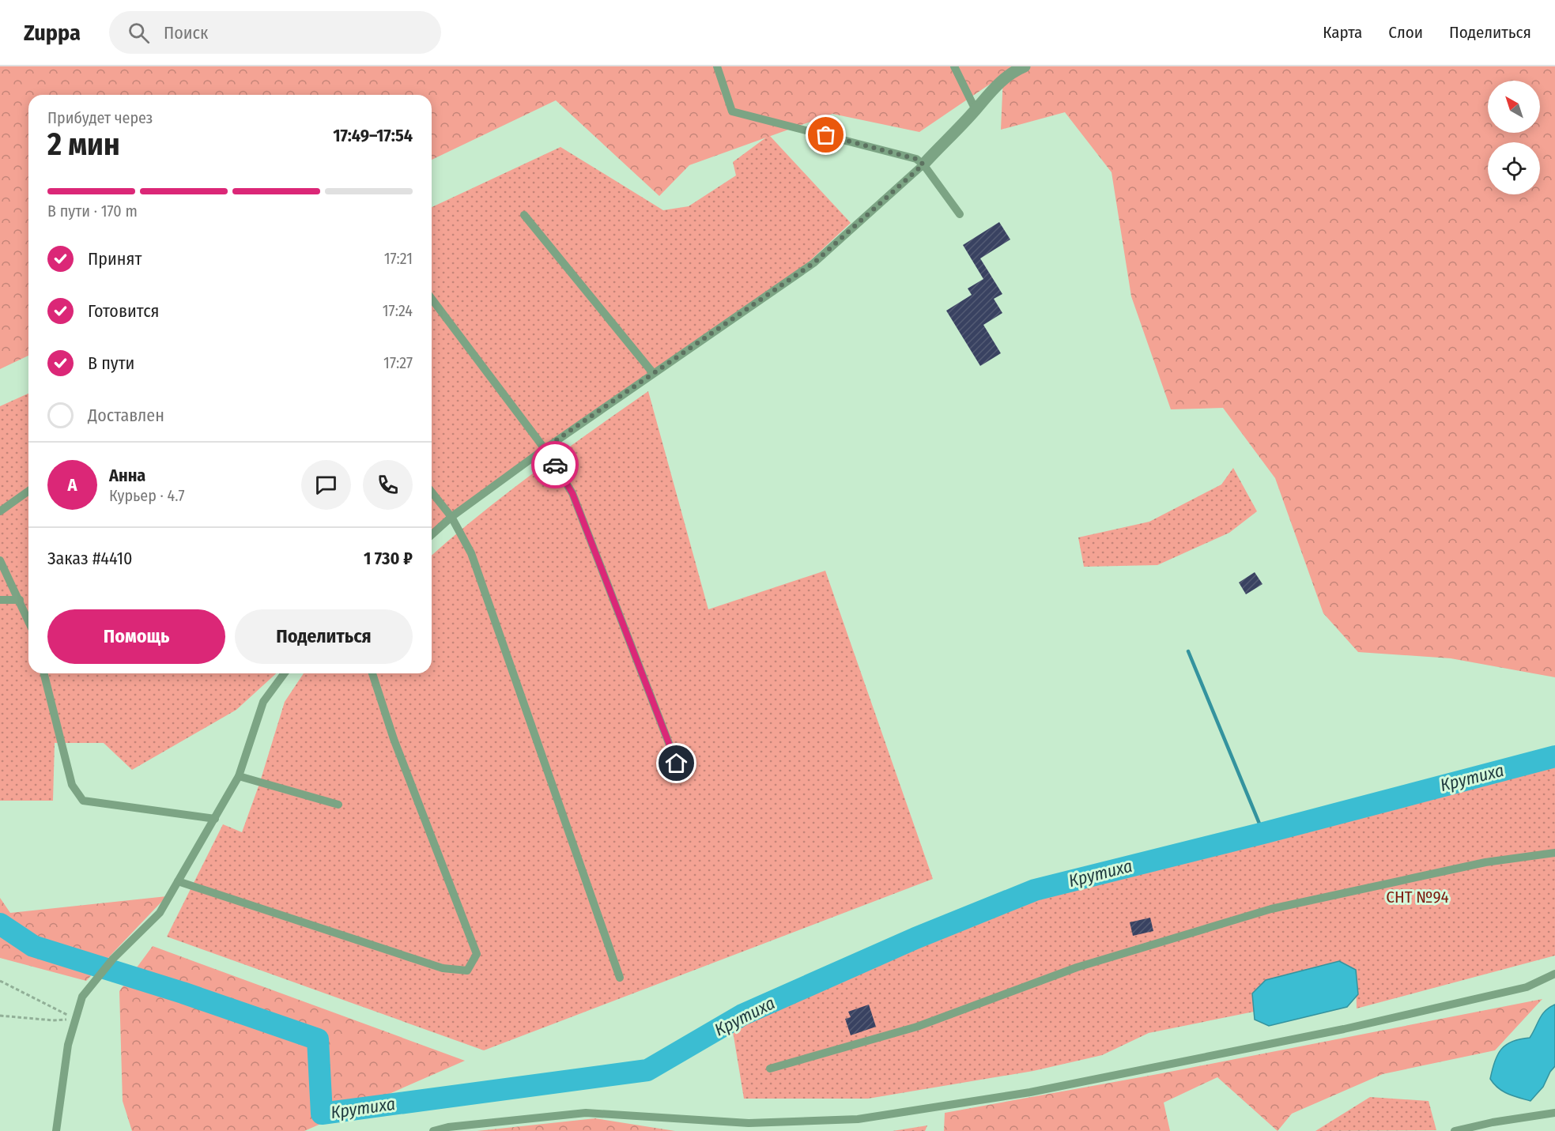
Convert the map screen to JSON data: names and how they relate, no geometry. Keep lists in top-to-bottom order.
{
  "water": ["Крутиха"],
  "parks": ["СНТ №94"],
  "north": "top left",
  "page": {
    "header": "Zuppa",
    "search": "Поиск",
    "nav": ["Карта", "Слои", "Поделиться"],
    "heading": ["2 мин", "Прибудет через", "17:49–17:54"],
    "panel": [
      "Анна",
      "Курьер · 4.7",
      "Заказ #4410",
      "1 730 ₽"
    ],
    "bar": "В пути · 170 m",
    "list": [
      ["Принят", "17:21"],
      ["Готовится", "17:24"],
      ["В пути", "17:27"],
      "Доставлен"
    ],
    "round": "А",
    "buttons": ["Помощь", "Поделиться"]
  }
}
